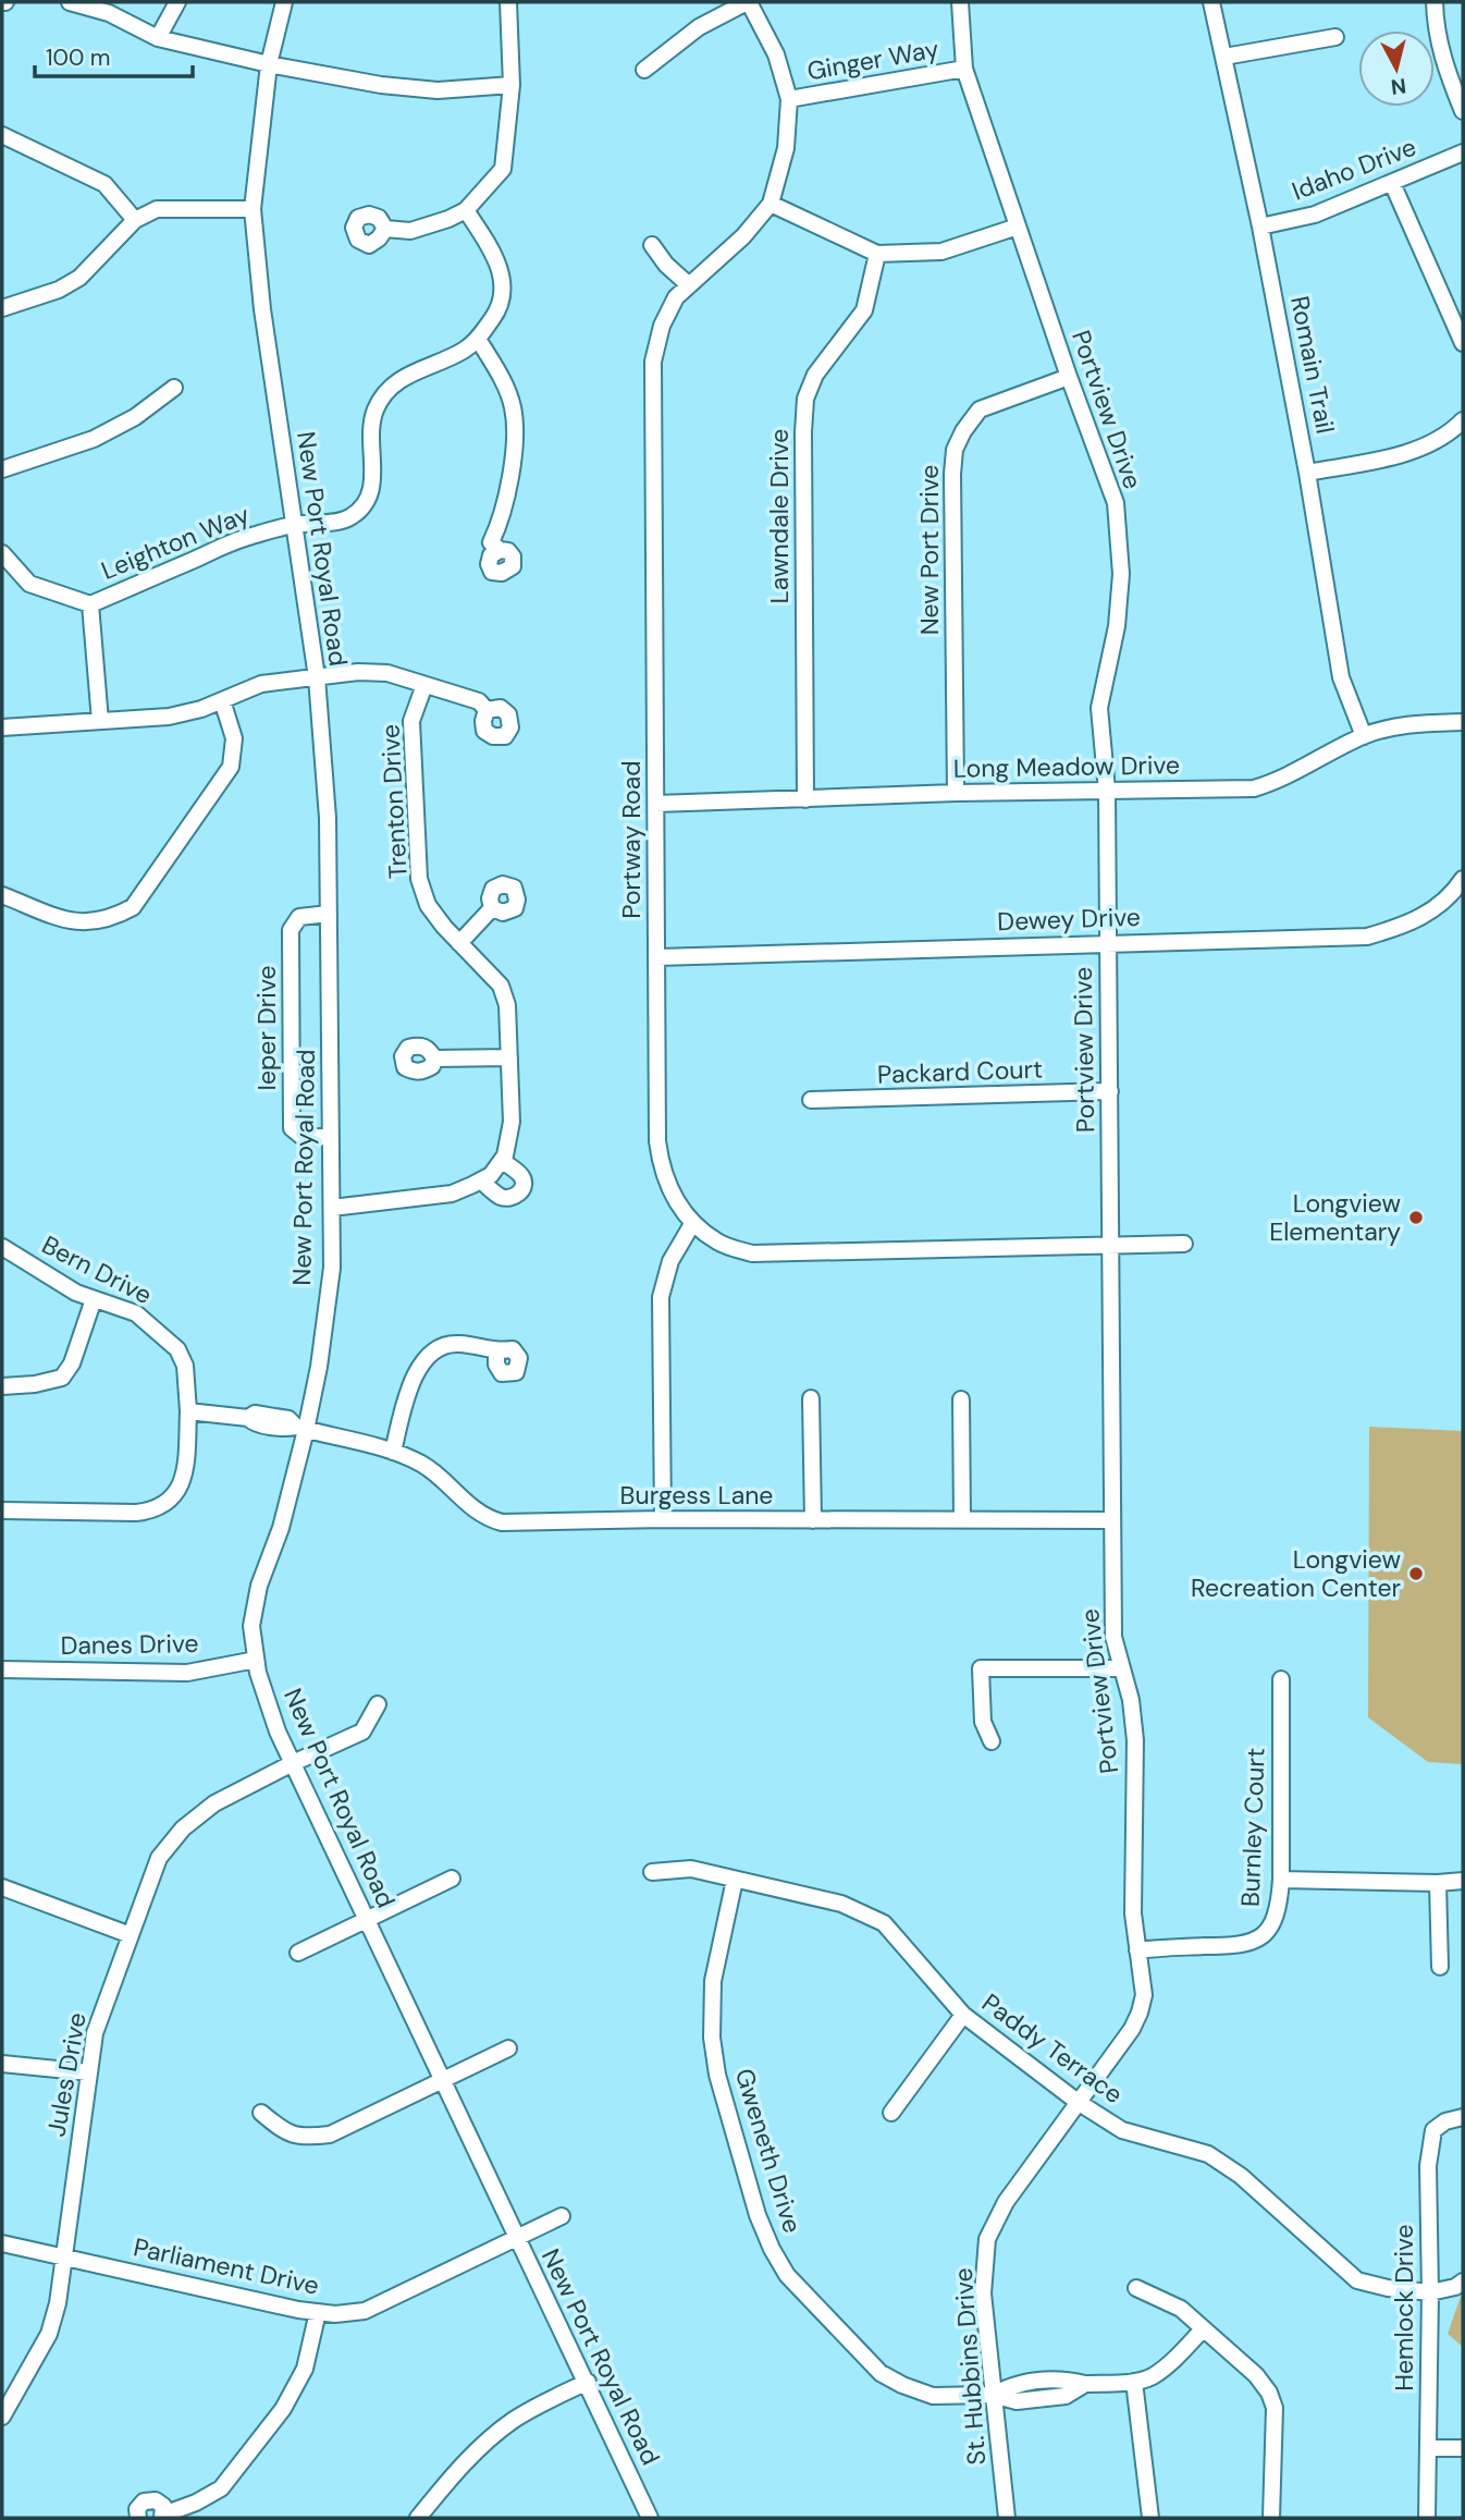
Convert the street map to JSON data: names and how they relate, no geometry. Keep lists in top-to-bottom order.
{
  "streets": {
    "street": [
      "Ginger Way",
      "Idaho Drive",
      "Romain Trail",
      "Portview Drive",
      "Lawndale Drive",
      "Leighton Way",
      "New Port Royal Road",
      "New Port Drive",
      "Long Meadow Drive",
      "Trenton Drive",
      "Portway Road",
      "Dewey Drive",
      "Ieper Drive",
      "Packard Court",
      "Bern Drive",
      "Burgess Lane",
      "Danes Drive",
      "Burnley Court",
      "Paddy Terrace",
      "Jules Drive",
      "Gweneth Drive",
      "Parliament Drive",
      "Hemlock Drive",
      "St. Hubbins Drive"
    ]
  },
  "crossings": [
    ["Ginger Way", "Portview Drive"],
    ["Ginger Way", "Portway Road"],
    ["Idaho Drive", "Romain Trail"],
    ["Romain Trail", "Long Meadow Drive"],
    ["Portview Drive", "New Port Drive"],
    ["Portview Drive", "Long Meadow Drive"],
    ["Portview Drive", "Portway Road"],
    ["Portview Drive", "Dewey Drive"],
    ["Portview Drive", "Packard Court"],
    ["Portview Drive", "Burgess Lane"],
    ["Portview Drive", "Burnley Court"],
    ["Portview Drive", "Paddy Terrace"],
    ["Portview Drive", "St. Hubbins Drive"],
    ["Lawndale Drive", "Long Meadow Drive"],
    ["Leighton Way", "New Port Royal Road"],
    ["New Port Royal Road", "Ieper Drive"],
    ["New Port Royal Road", "Burgess Lane"],
    ["New Port Royal Road", "Danes Drive"],
    ["New Port Royal Road", "Jules Drive"],
    ["New Port Royal Road", "Parliament Drive"],
    ["New Port Drive", "Long Meadow Drive"],
    ["Long Meadow Drive", "Portway Road"],
    ["Portway Road", "Dewey Drive"],
    ["Paddy Terrace", "Gweneth Drive"],
    ["Paddy Terrace", "Hemlock Drive"],
    ["Paddy Terrace", "St. Hubbins Drive"],
    ["Jules Drive", "Parliament Drive"],
    ["Gweneth Drive", "St. Hubbins Drive"]
  ],
  "places": ["Longview Elementary", "Longview Recreation Center"],
  "scale_bar": "100 m",
  "north": "bottom"
}
